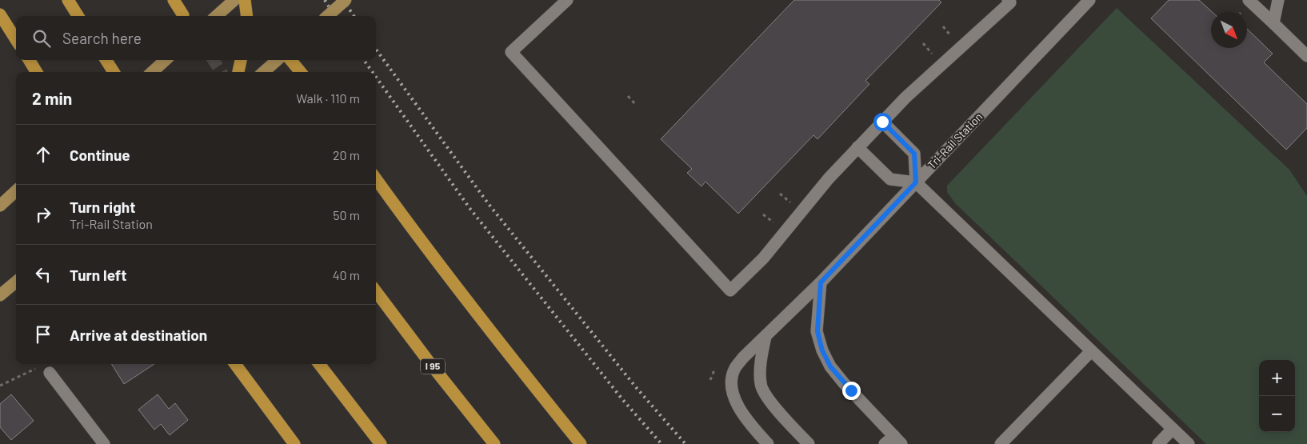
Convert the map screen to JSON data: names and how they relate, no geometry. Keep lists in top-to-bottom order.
{
  "streets": {
    "highway": ["I 95"],
    "street": ["Tri-Rail Station"]
  },
  "north": "bottom right",
  "page": {
    "search": "Search here",
    "heading": ["2 min", "Walk · 110 m"],
    "list": [
      ["Continue", "20 m"],
      ["Turn right", "Tri-Rail Station", "50 m"],
      ["Turn left", "40 m"],
      "Arrive at destination"
    ],
    "map_buttons": ["+", "−"]
  }
}
